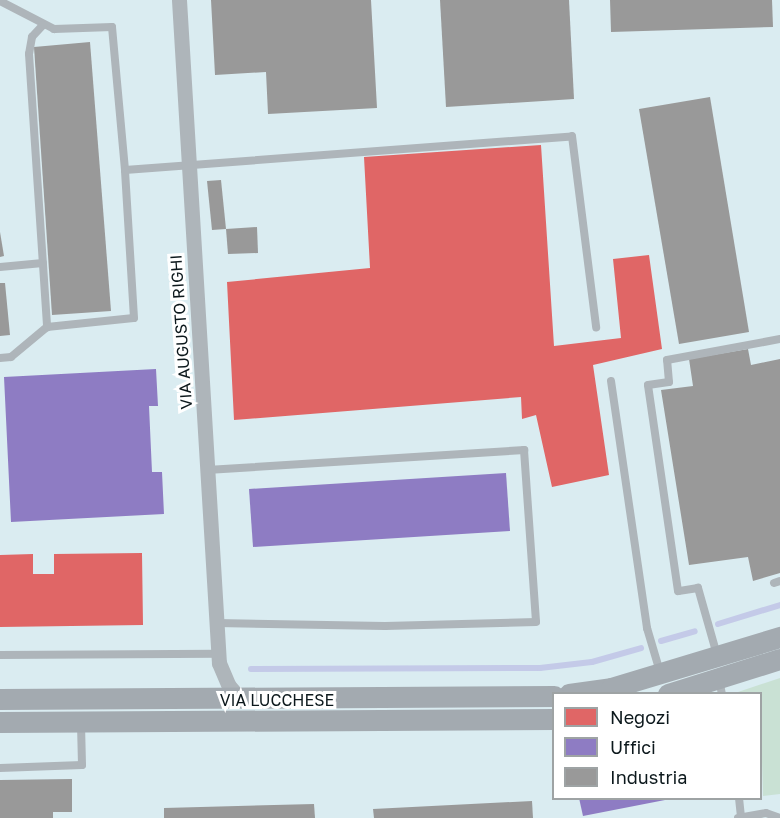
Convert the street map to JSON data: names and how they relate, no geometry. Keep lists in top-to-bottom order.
{
  "streets": {
    "main road": ["VIA LUCCHESE"],
    "street": ["VIA AUGUSTO RIGHI"]
  },
  "crossings": [
    ["VIA AUGUSTO RIGHI", "VIA LUCCHESE"]
  ],
  "legend": ["Negozi", "Uffici", "Industria"]
}
